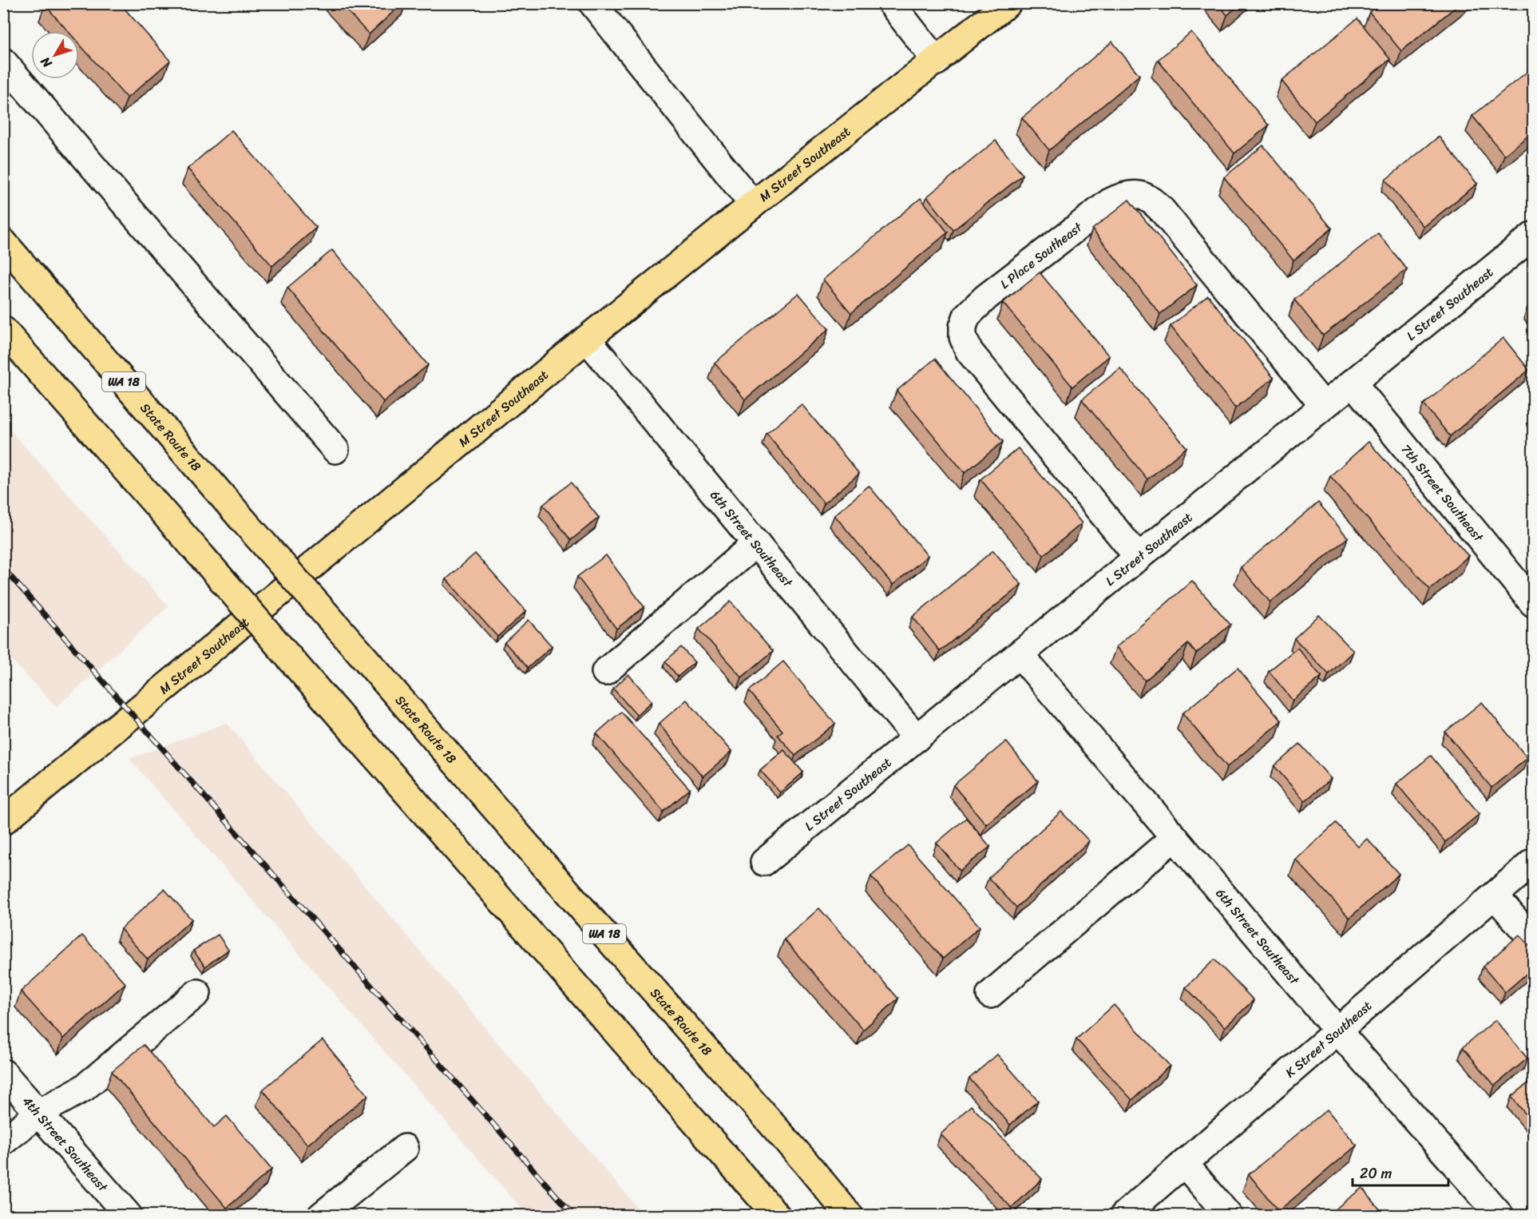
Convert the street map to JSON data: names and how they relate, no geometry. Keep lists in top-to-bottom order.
{
  "streets": {
    "main road": ["M Street Southeast", "WA 18", "State Route 18"],
    "street": [
      "L Place Southeast",
      "L Street Southeast",
      "7th Street Southeast",
      "6th Street Southeast",
      "K Street Southeast",
      "4th Street Southeast"
    ]
  },
  "crossings": [
    ["M Street Southeast", "6th Street Southeast"],
    ["L Place Southeast", "L Street Southeast"],
    ["L Street Southeast", "7th Street Southeast"],
    ["L Street Southeast", "6th Street Southeast"],
    ["6th Street Southeast", "K Street Southeast"]
  ],
  "scale_bar": "20 m",
  "north": "bottom left"
}
